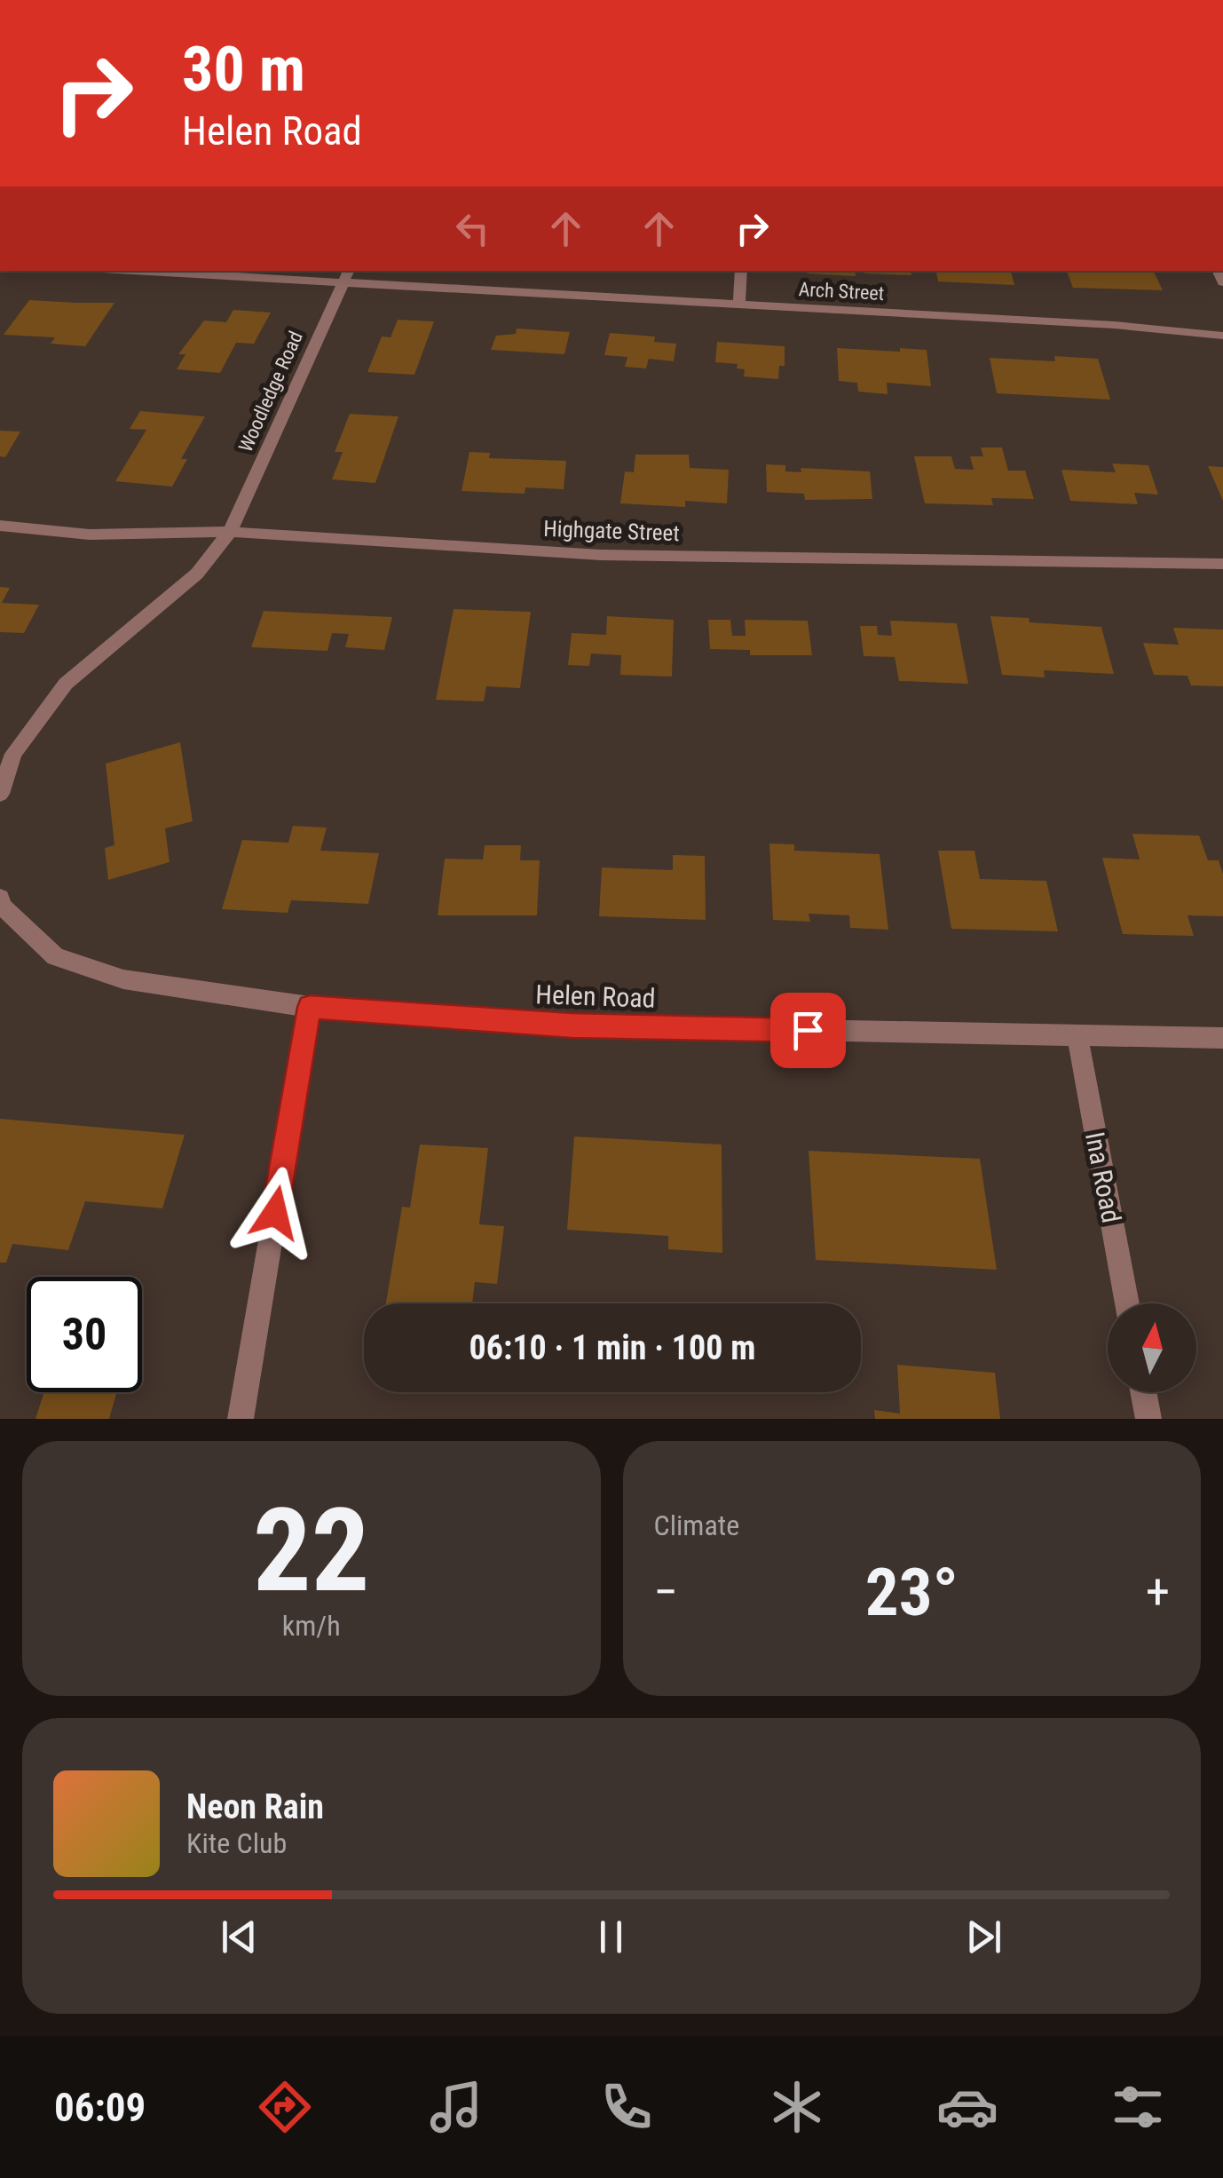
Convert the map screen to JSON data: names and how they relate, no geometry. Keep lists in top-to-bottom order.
{
  "streets": {
    "street": [
      "Arch Street",
      "Woodledge Road",
      "Highgate Street",
      "Helen Road",
      "Ina Road"
    ]
  },
  "crossings": [
    ["Arch Street", "Woodledge Road"],
    ["Woodledge Road", "Highgate Street"],
    ["Helen Road", "Ina Road"]
  ],
  "north": "top",
  "page": {
    "turn": ["30 m", "Helen Road"],
    "limit": "30",
    "trip": "06:10 · 1 min · 100 m",
    "tile": [
      ["22", "km/h"],
      "Climate"
    ],
    "heat": ["−", "23°", "+"],
    "song": ["Neon Rain", "Kite Club"],
    "tabs": "06:09"
  }
}
